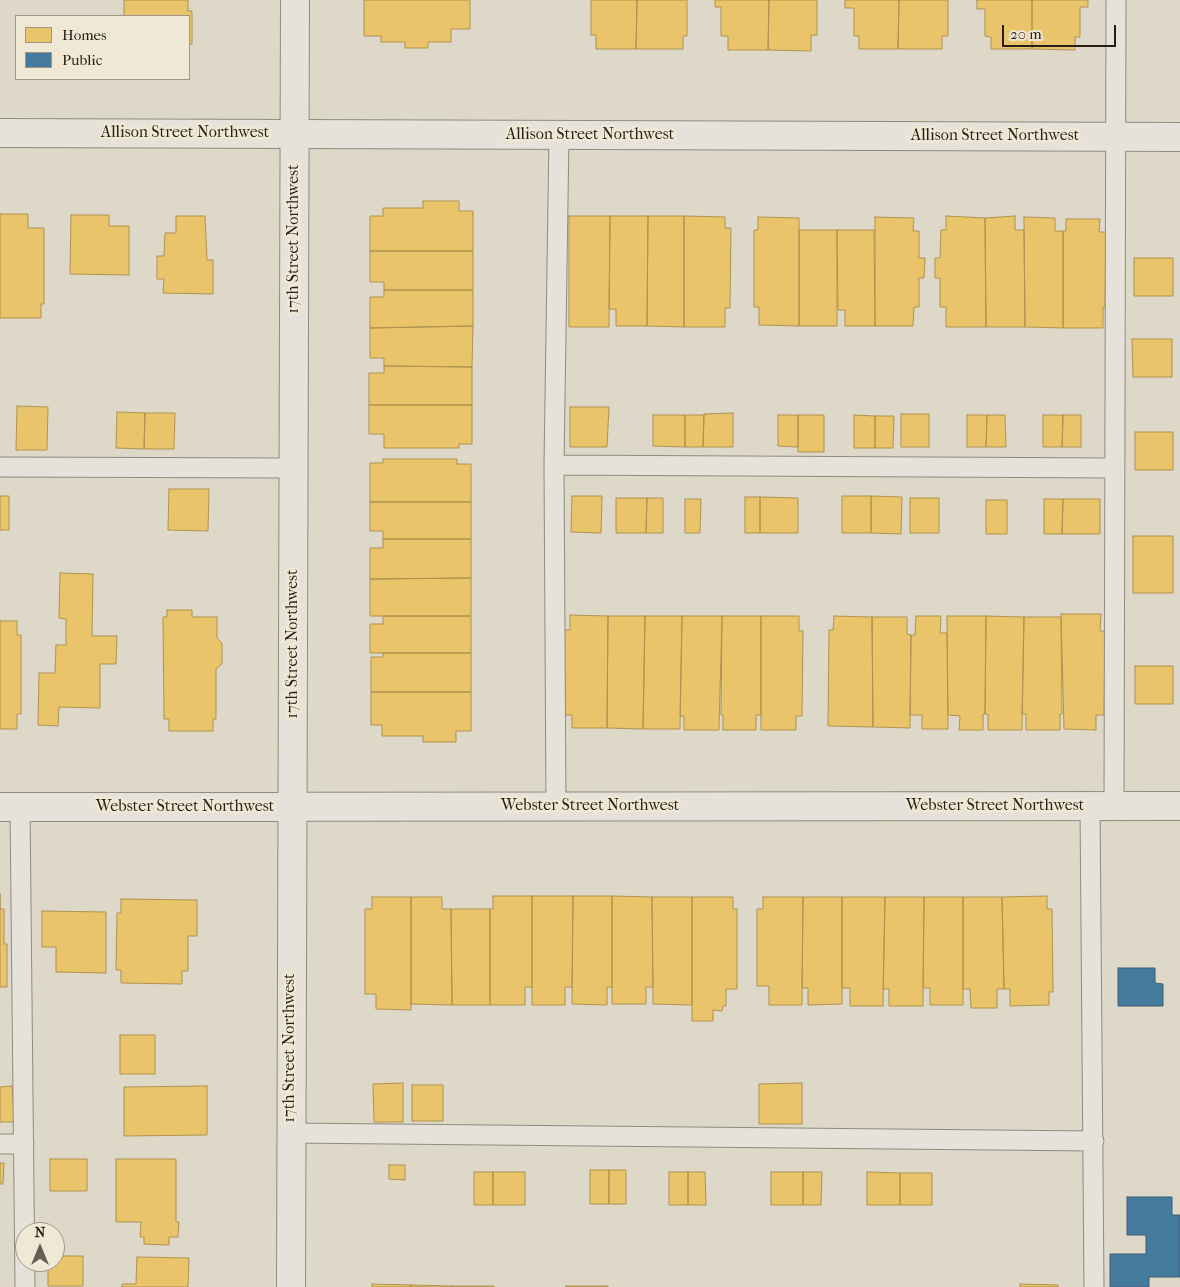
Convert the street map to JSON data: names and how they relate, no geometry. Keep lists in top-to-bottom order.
{
  "streets": {
    "street": ["Allison Street Northwest", "17th Street Northwest", "Webster Street Northwest"]
  },
  "crossings": [
    ["Allison Street Northwest", "17th Street Northwest"],
    ["17th Street Northwest", "Webster Street Northwest"]
  ],
  "legend": ["Homes", "Public"],
  "scale_bar": "20 m",
  "north": "top"
}
